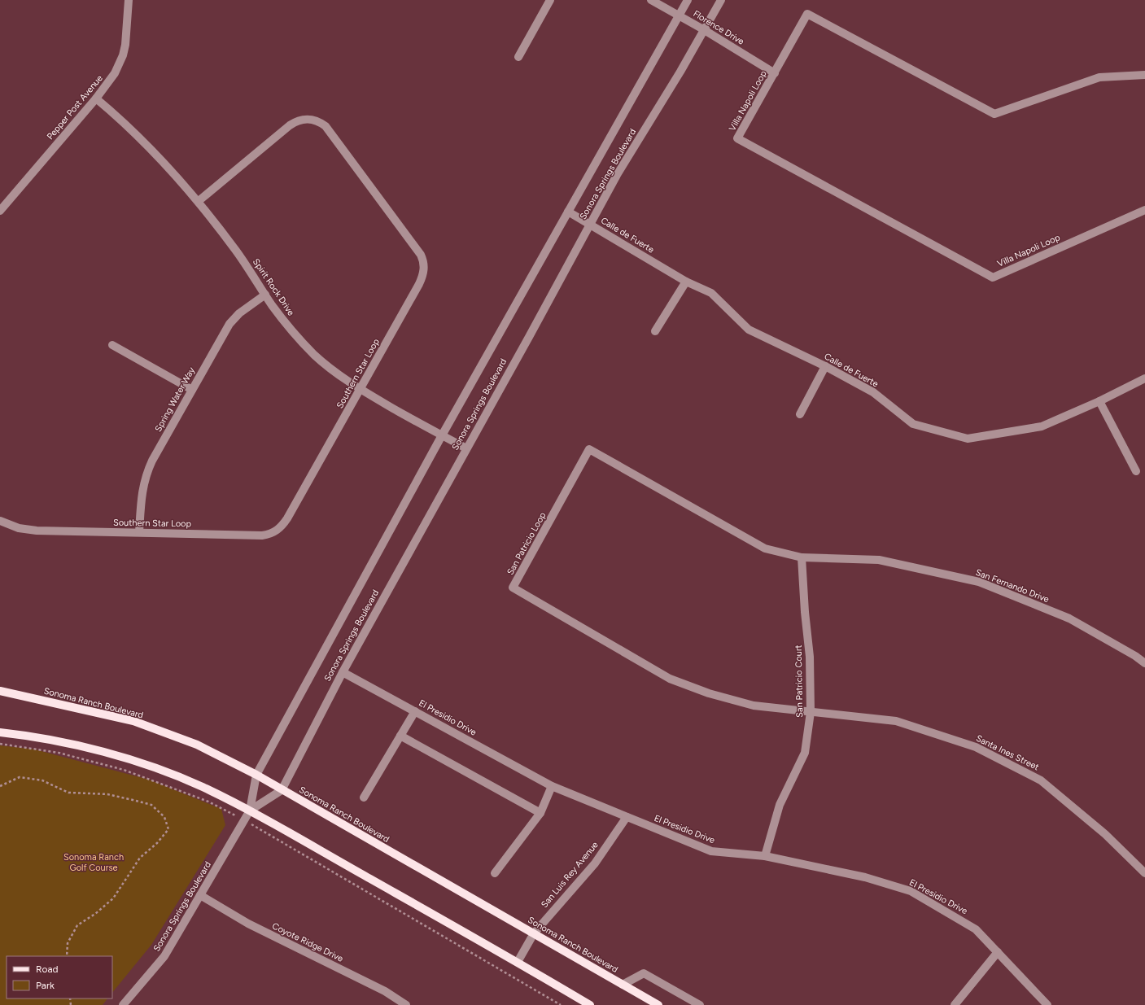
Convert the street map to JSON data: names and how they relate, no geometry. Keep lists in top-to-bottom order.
{
  "streets": {
    "main road": ["Sonoma Ranch Boulevard"],
    "street": [
      "Florence Drive",
      "Villa Napoli Loop",
      "Pepper Post Avenue",
      "Sonora Springs Boulevard",
      "Calle de Fuerte",
      "Spirit Rock Drive",
      "Southern Star Loop",
      "Spring Water Way",
      "San Patricio Loop",
      "San Fernando Drive",
      "San Patricio Court",
      "El Presidio Drive",
      "Santa Ines Street",
      "San Luis Rey Avenue",
      "Coyote Ridge Drive"
    ]
  },
  "crossings": [
    ["Florence Drive", "Villa Napoli Loop"],
    ["Florence Drive", "Sonora Springs Boulevard"],
    ["Pepper Post Avenue", "Spirit Rock Drive"],
    ["Sonora Springs Boulevard", "Calle de Fuerte"],
    ["Sonora Springs Boulevard", "Spirit Rock Drive"],
    ["Sonora Springs Boulevard", "Sonoma Ranch Boulevard"],
    ["Sonora Springs Boulevard", "El Presidio Drive"],
    ["Sonora Springs Boulevard", "Coyote Ridge Drive"],
    ["Spirit Rock Drive", "Southern Star Loop"],
    ["Spirit Rock Drive", "Spring Water Way"],
    ["Southern Star Loop", "Spring Water Way"],
    ["San Patricio Loop", "San Fernando Drive"],
    ["San Patricio Loop", "San Patricio Court"],
    ["San Patricio Loop", "Santa Ines Street"],
    ["San Fernando Drive", "San Patricio Court"],
    ["San Patricio Court", "El Presidio Drive"],
    ["San Patricio Court", "Santa Ines Street"],
    ["Sonoma Ranch Boulevard", "San Luis Rey Avenue"],
    ["El Presidio Drive", "San Luis Rey Avenue"]
  ],
  "parks": ["Sonoma Ranch Golf Course"],
  "legend": ["Road", "Park"]
}
